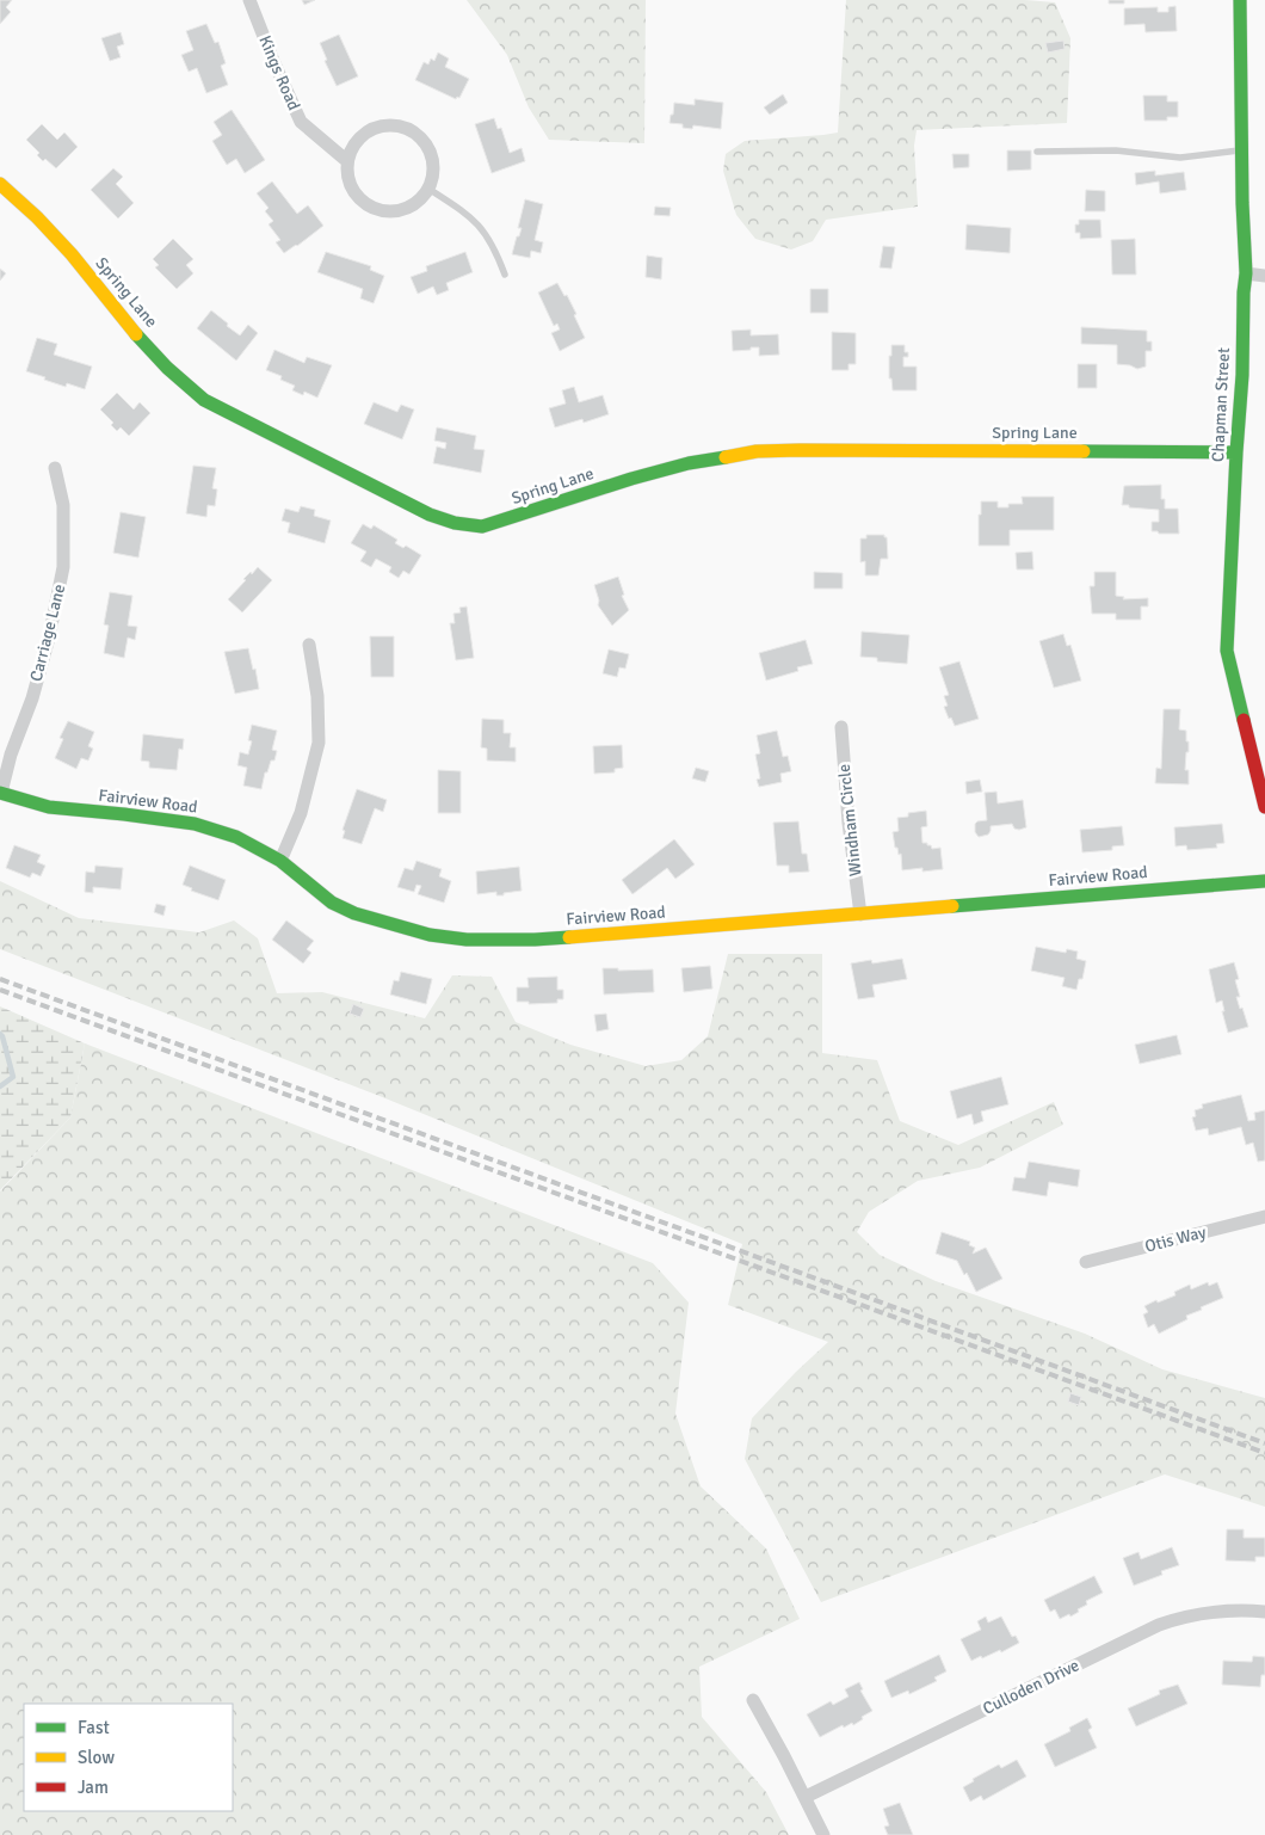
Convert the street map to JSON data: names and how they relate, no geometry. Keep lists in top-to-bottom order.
{
  "streets": {
    "street": [
      "Kings Road",
      "Spring Lane",
      "Chapman Street",
      "Carriage Lane",
      "Fairview Road",
      "Windham Circle",
      "Otis Way",
      "Culloden Drive"
    ]
  },
  "crossings": [
    ["Spring Lane", "Chapman Street"],
    ["Carriage Lane", "Fairview Road"],
    ["Fairview Road", "Windham Circle"]
  ],
  "legend": ["Fast", "Slow", "Jam"]
}
